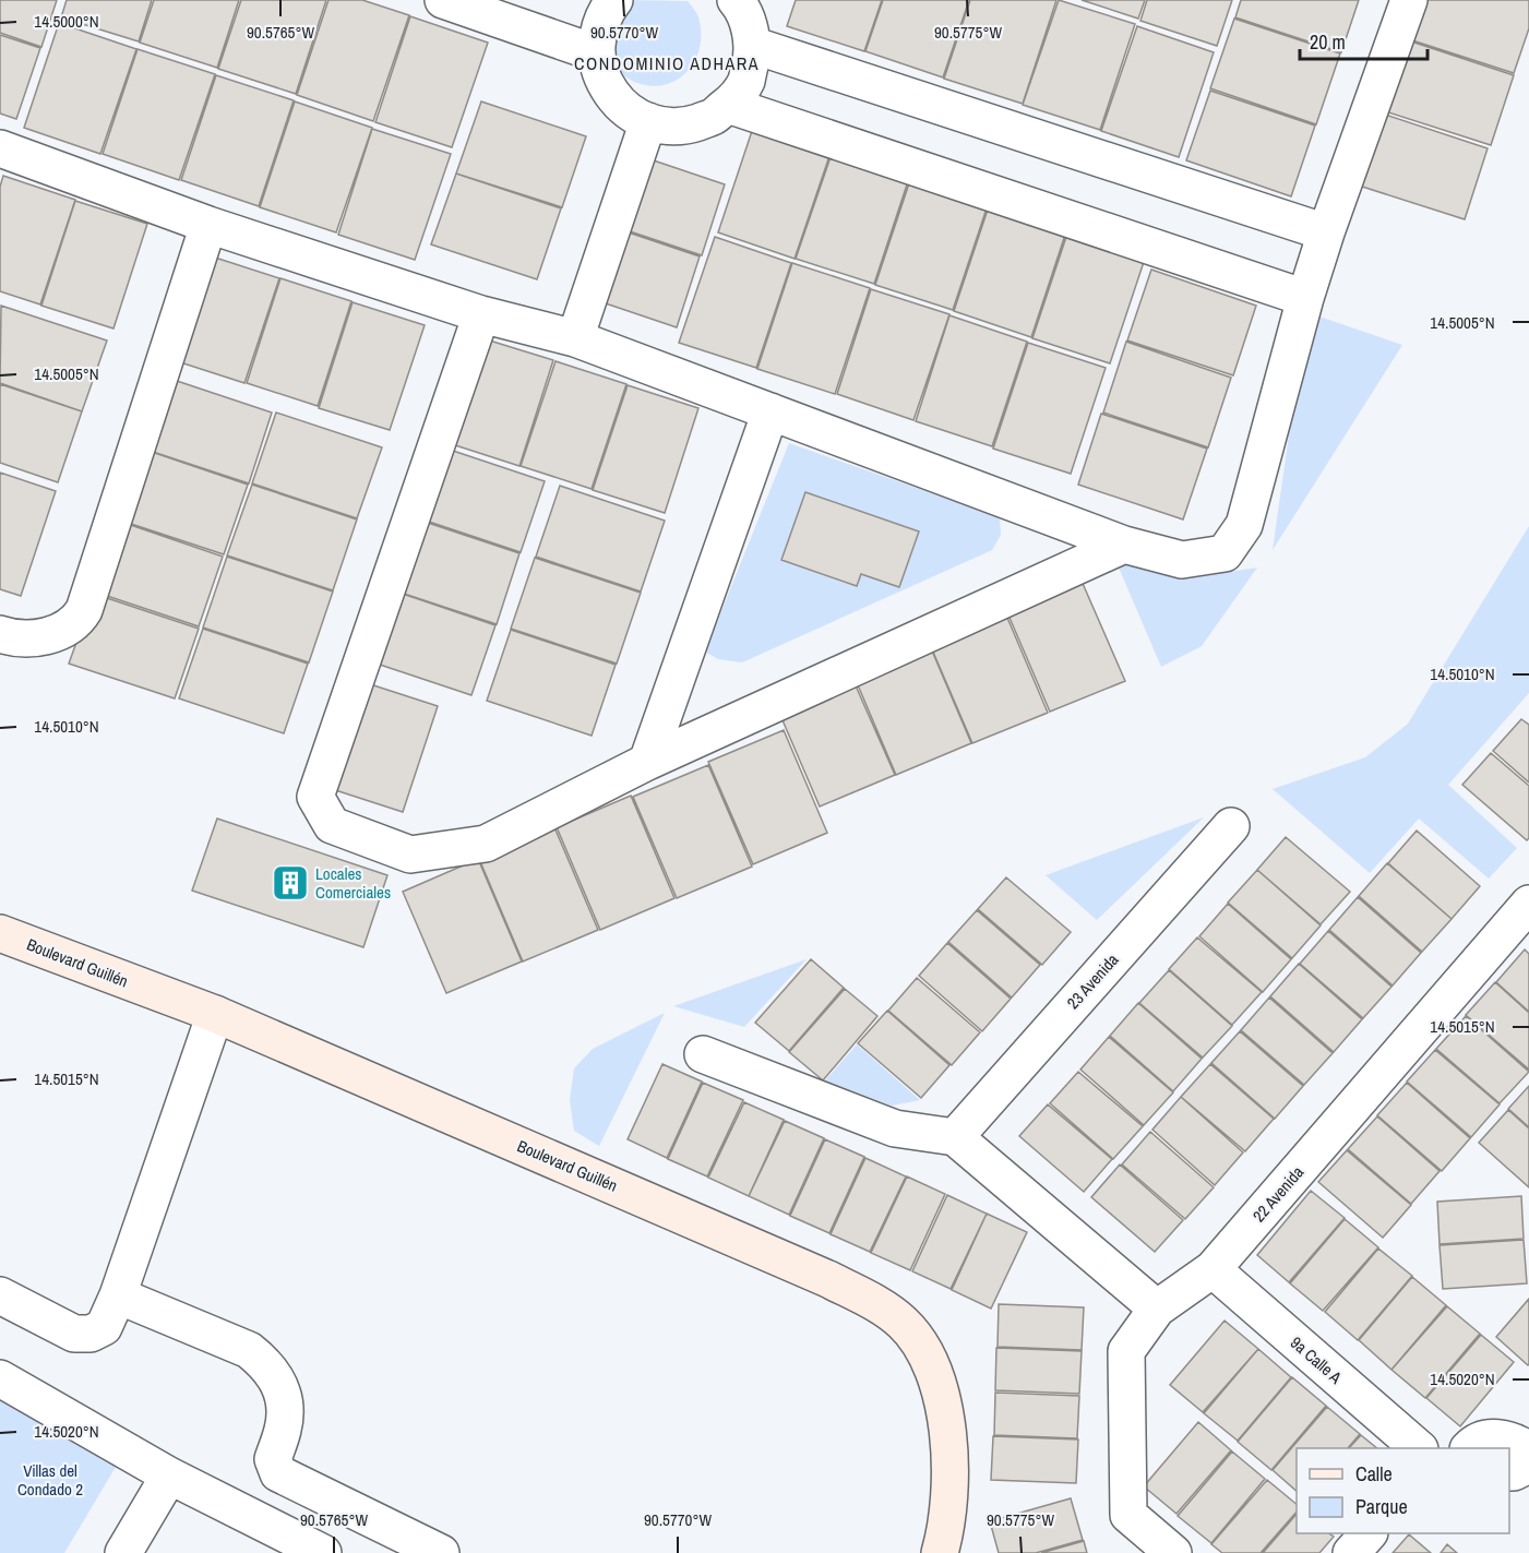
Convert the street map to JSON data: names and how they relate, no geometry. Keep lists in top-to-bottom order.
{
  "streets": {
    "main road": ["Boulevard Guillén"],
    "street": ["23 Avenida", "22 Avenida", "9a Calle A"]
  },
  "crossings": [
    ["22 Avenida", "9a Calle A"]
  ],
  "districts": ["CONDOMINIO ADHARA"],
  "parks": ["Villas del Condado 2"],
  "places": {
    "building": ["Locales Comerciales"]
  },
  "legend": ["Calle", "Parque"],
  "scale_bar": "20 m",
  "coordinates": [
    "14.5000°N",
    "90.5765°W",
    "90.5770°W",
    "90.5775°W",
    "14.5005°N",
    "14.5010°N",
    "14.5015°N",
    "14.5020°N"
  ]
}
